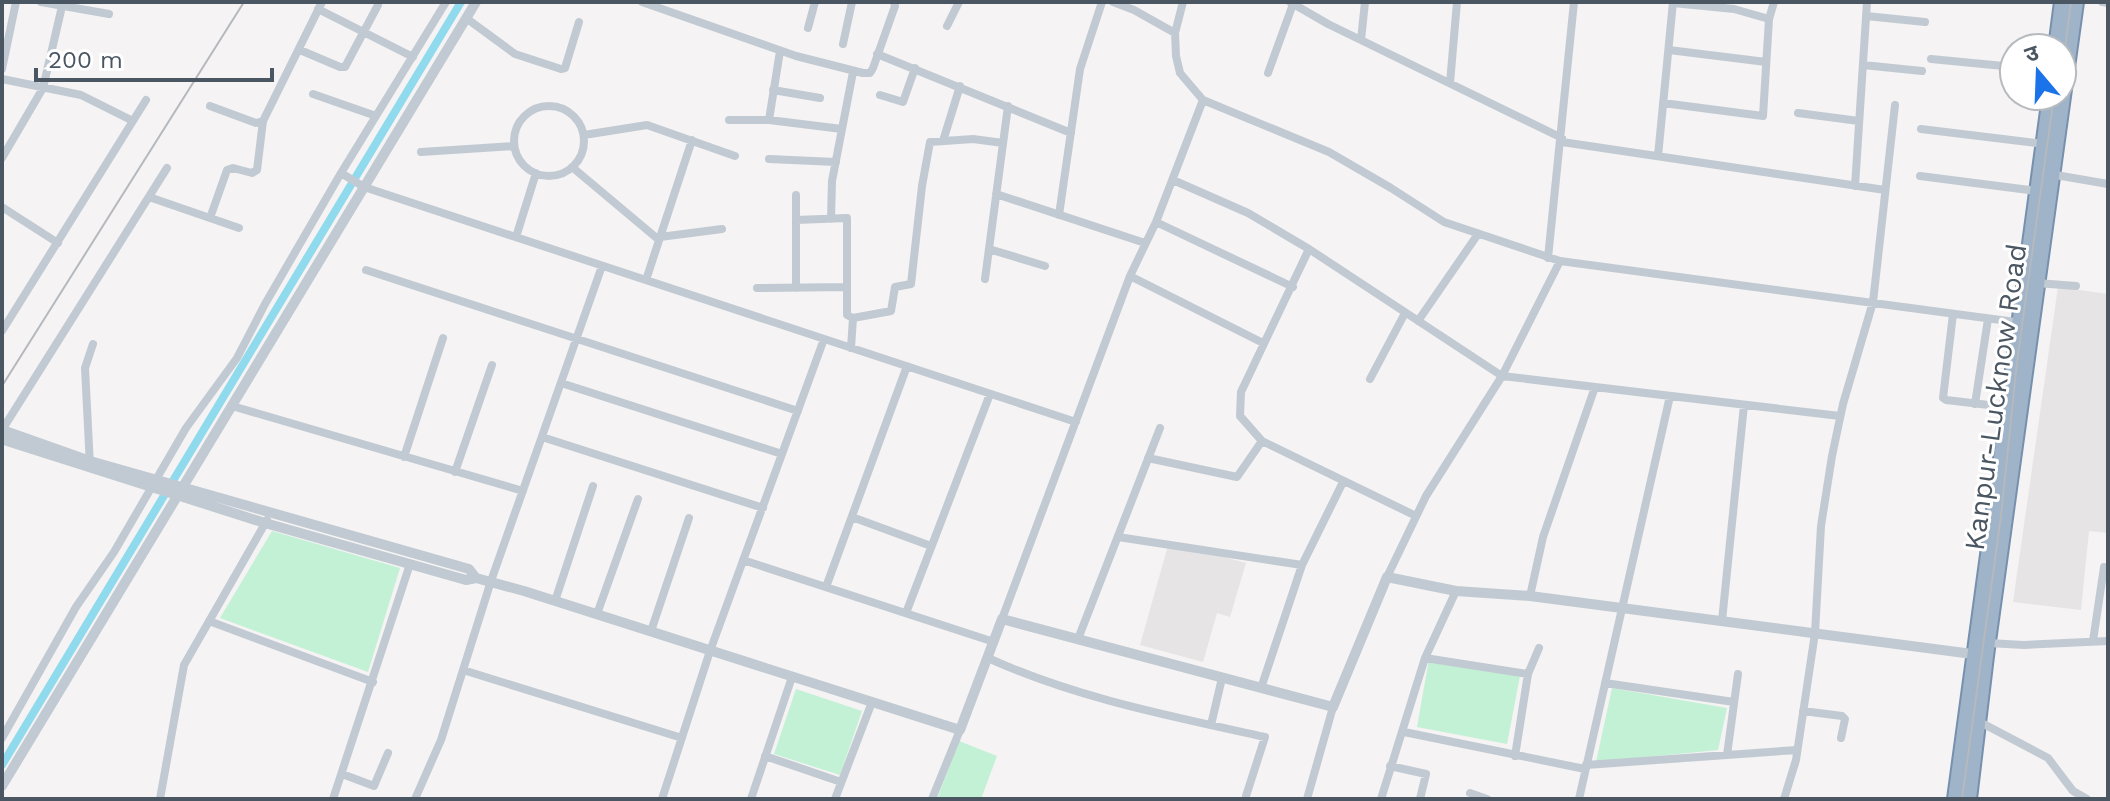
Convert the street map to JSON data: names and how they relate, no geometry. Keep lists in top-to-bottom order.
{
  "streets": {
    "highway": ["Kanpur-Lucknow Road"]
  },
  "scale_bar": "200 m",
  "north": "top"
}
